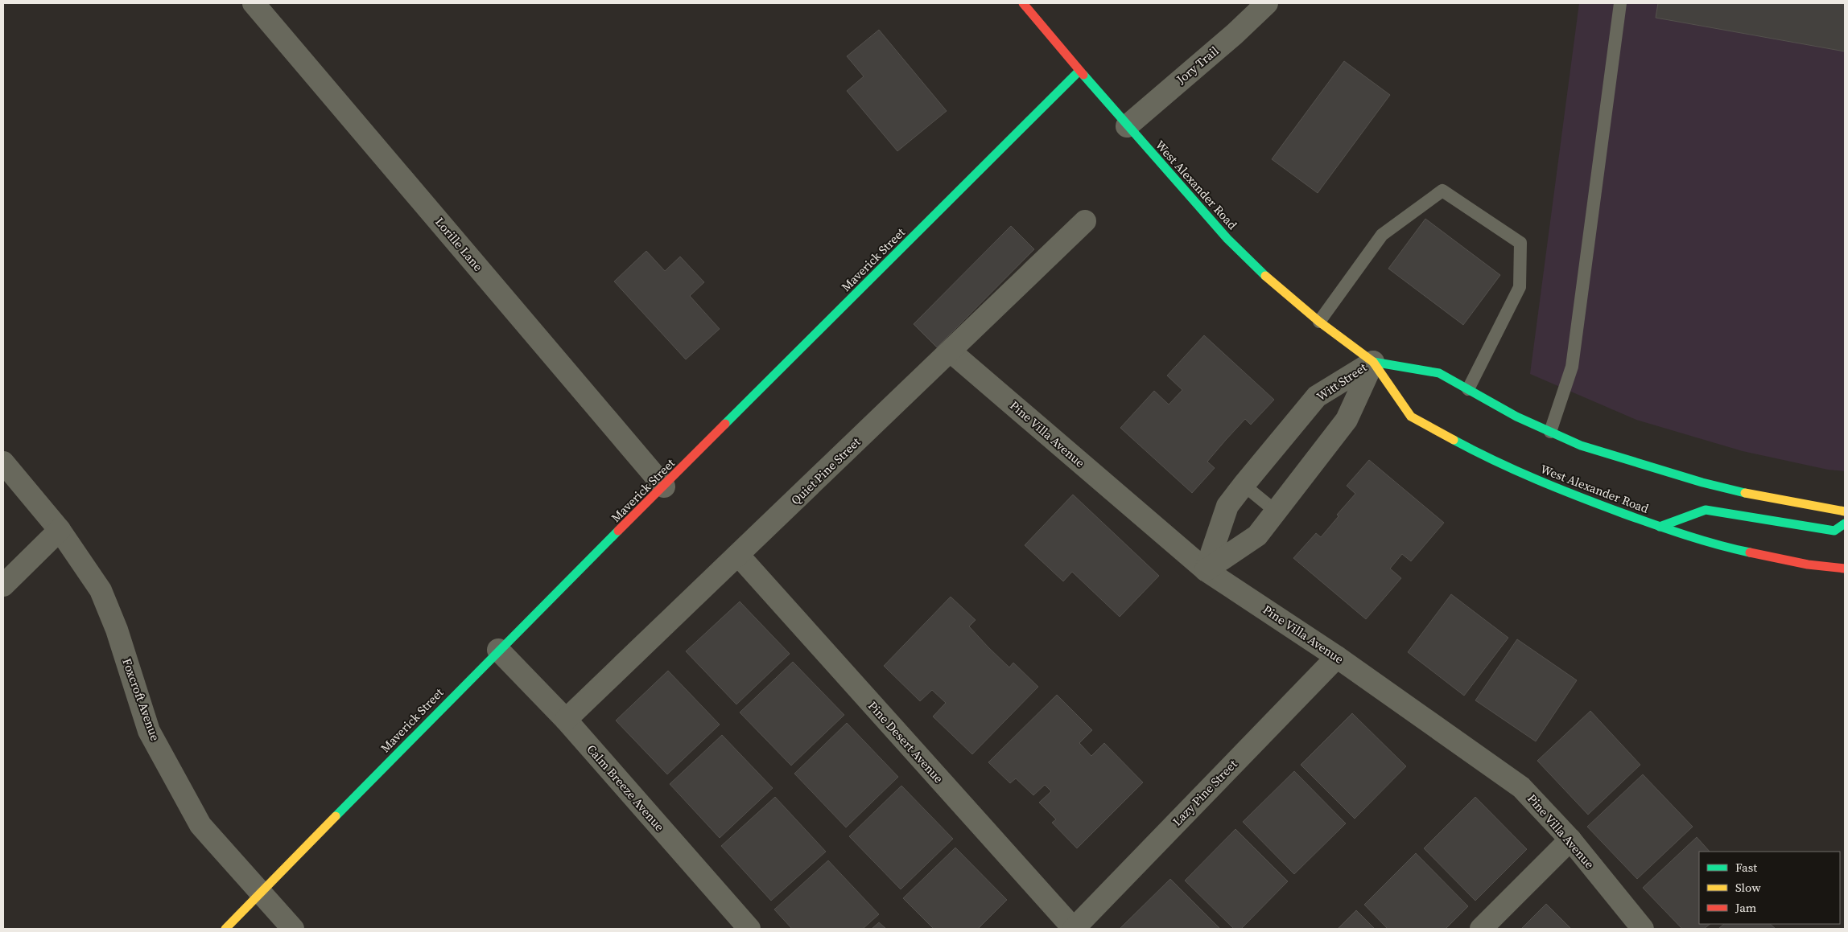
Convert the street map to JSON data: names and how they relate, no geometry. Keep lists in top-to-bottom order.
{
  "streets": {
    "main road": ["West Alexander Road", "Maverick Street"],
    "street": [
      "Jory Trail",
      "Lorille Lane",
      "Witt Street",
      "Pine Villa Avenue",
      "Quiet Pine Street",
      "Foxcroft Avenue",
      "Pine Desert Avenue",
      "Calm Breeze Avenue",
      "Lazy Pine Street"
    ]
  },
  "crossings": [
    ["Jory Trail", "West Alexander Road"],
    ["West Alexander Road", "Maverick Street"],
    ["West Alexander Road", "Witt Street"],
    ["Lorille Lane", "Maverick Street"],
    ["Maverick Street", "Foxcroft Avenue"],
    ["Maverick Street", "Calm Breeze Avenue"],
    ["Witt Street", "Pine Villa Avenue"],
    ["Pine Villa Avenue", "Quiet Pine Street"],
    ["Pine Villa Avenue", "Lazy Pine Street"],
    ["Quiet Pine Street", "Pine Desert Avenue"],
    ["Quiet Pine Street", "Calm Breeze Avenue"],
    ["Pine Desert Avenue", "Lazy Pine Street"]
  ],
  "legend": ["Fast", "Slow", "Jam"]
}
